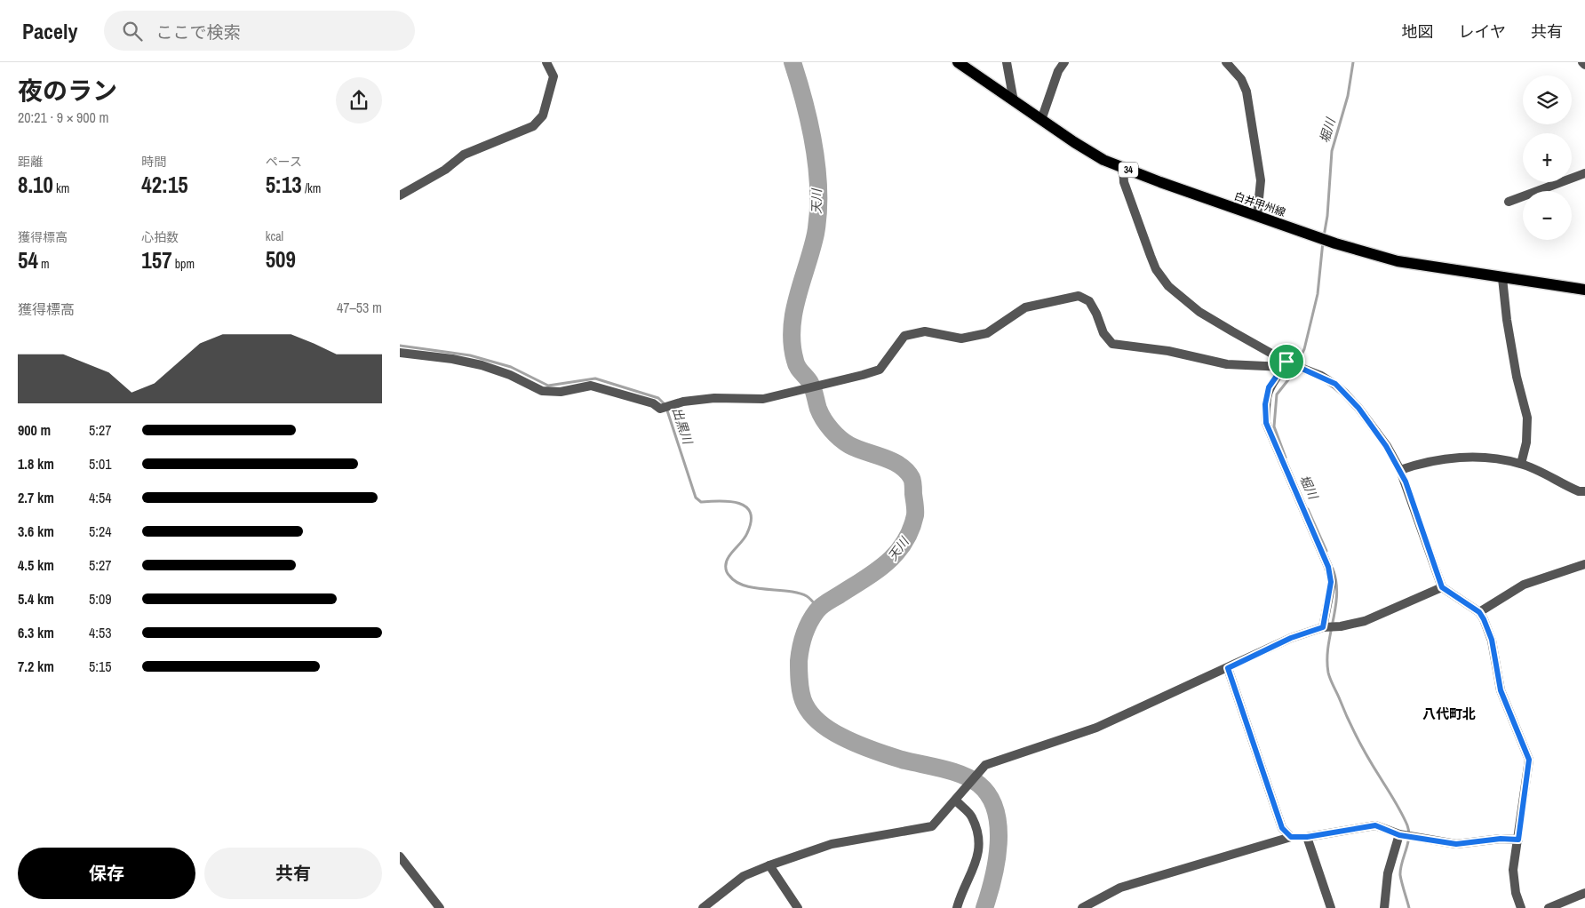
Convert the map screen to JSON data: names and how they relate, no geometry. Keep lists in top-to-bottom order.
{
  "streets": {
    "main road": ["34", "白井甲州線"]
  },
  "districts": ["八代町北"],
  "water": ["堀川", "天川", "出黒川"],
  "page": {
    "header": "Pacely",
    "search": "ここで検索",
    "nav": ["地図", "レイヤ", "共有"],
    "heading": ["夜のラン", "20:21 · 9 × 900 m"],
    "map_buttons": ["+", "−"],
    "stats": [
      ["距離", "8.10 km"],
      ["時間", "42:15"],
      ["ペース", "5:13 /km"],
      ["獲得標高", "54 m"],
      ["心拍数", "157 bpm"],
      ["kcal", "509"]
    ],
    "chart": ["獲得標高", "47–53 m"],
    "list": [
      {
        "name": "900 m",
        "note": "5:27"
      },
      {
        "name": "1.8 km",
        "note": "5:01"
      },
      {
        "name": "2.7 km",
        "note": "4:54"
      },
      {
        "name": "3.6 km",
        "note": "5:24"
      },
      {
        "name": "4.5 km",
        "note": "5:27"
      },
      {
        "name": "5.4 km",
        "note": "5:09"
      },
      {
        "name": "6.3 km",
        "note": "4:53"
      },
      {
        "name": "7.2 km",
        "note": "5:15"
      }
    ],
    "buttons": ["保存", "共有"]
  }
}
